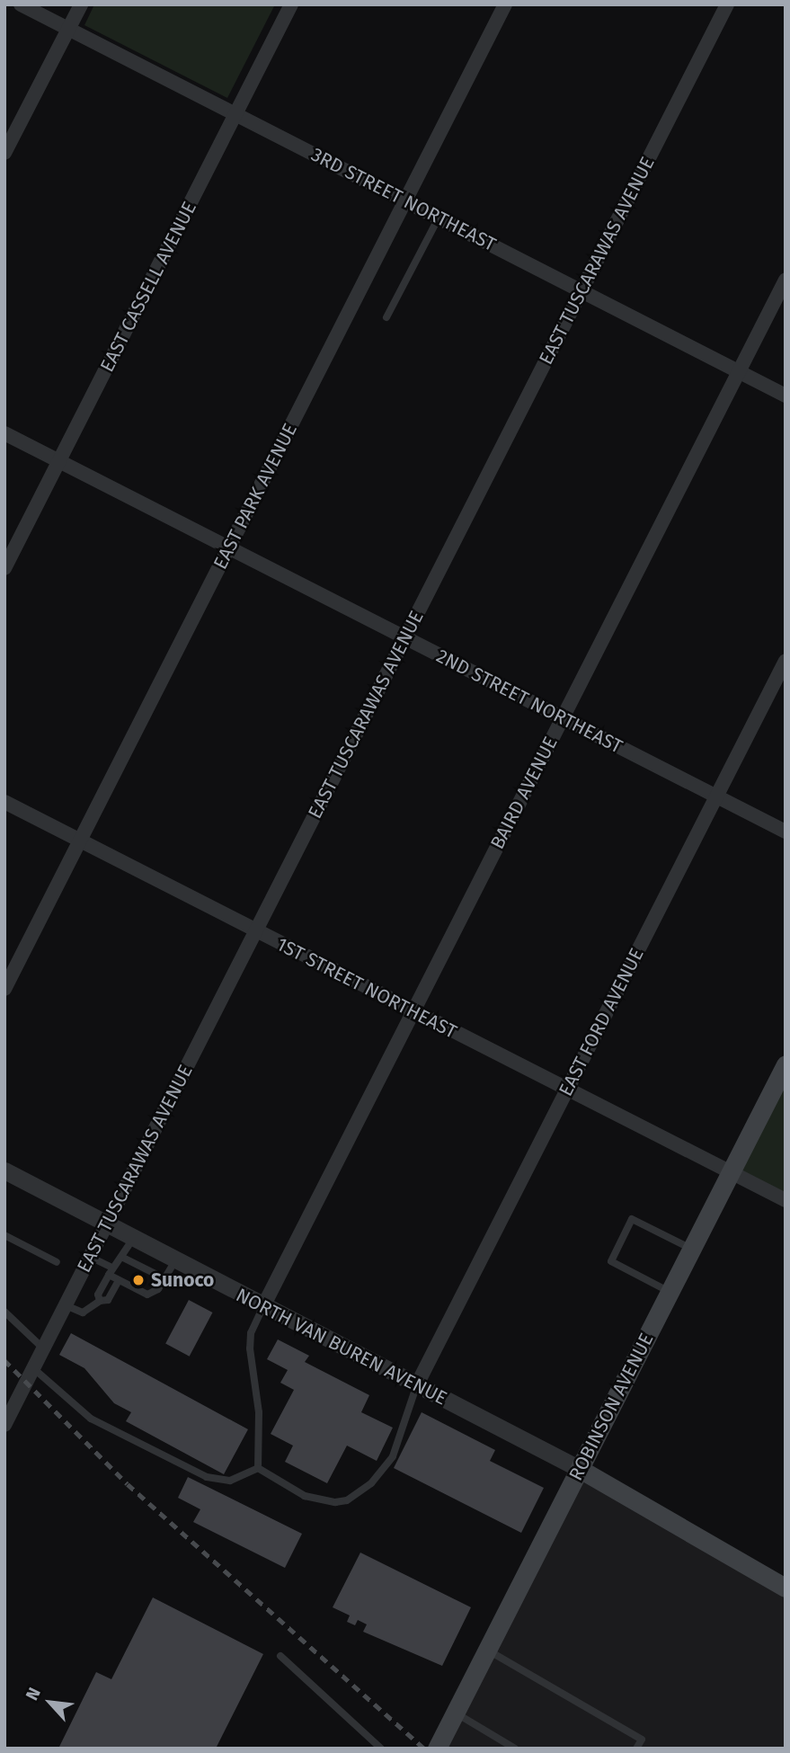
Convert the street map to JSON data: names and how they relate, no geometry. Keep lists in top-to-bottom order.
{
  "streets": {
    "main road": ["ROBINSON AVENUE"],
    "street": [
      "3RD STREET NORTHEAST",
      "EAST TUSCARAWAS AVENUE",
      "EAST CASSELL AVENUE",
      "EAST PARK AVENUE",
      "2ND STREET NORTHEAST",
      "BAIRD AVENUE",
      "1ST STREET NORTHEAST",
      "EAST FORD AVENUE",
      "NORTH VAN BUREN AVENUE"
    ]
  },
  "crossings": [
    ["3RD STREET NORTHEAST", "EAST TUSCARAWAS AVENUE"],
    ["3RD STREET NORTHEAST", "EAST CASSELL AVENUE"],
    ["3RD STREET NORTHEAST", "EAST PARK AVENUE"],
    ["3RD STREET NORTHEAST", "BAIRD AVENUE"],
    ["EAST TUSCARAWAS AVENUE", "2ND STREET NORTHEAST"],
    ["EAST TUSCARAWAS AVENUE", "1ST STREET NORTHEAST"],
    ["EAST TUSCARAWAS AVENUE", "NORTH VAN BUREN AVENUE"],
    ["EAST CASSELL AVENUE", "2ND STREET NORTHEAST"],
    ["EAST PARK AVENUE", "2ND STREET NORTHEAST"],
    ["EAST PARK AVENUE", "1ST STREET NORTHEAST"],
    ["2ND STREET NORTHEAST", "BAIRD AVENUE"],
    ["2ND STREET NORTHEAST", "EAST FORD AVENUE"],
    ["BAIRD AVENUE", "1ST STREET NORTHEAST"],
    ["BAIRD AVENUE", "NORTH VAN BUREN AVENUE"],
    ["1ST STREET NORTHEAST", "EAST FORD AVENUE"],
    ["1ST STREET NORTHEAST", "ROBINSON AVENUE"],
    ["EAST FORD AVENUE", "NORTH VAN BUREN AVENUE"],
    ["NORTH VAN BUREN AVENUE", "ROBINSON AVENUE"]
  ],
  "places": ["Sunoco"],
  "north": "top left"
}
